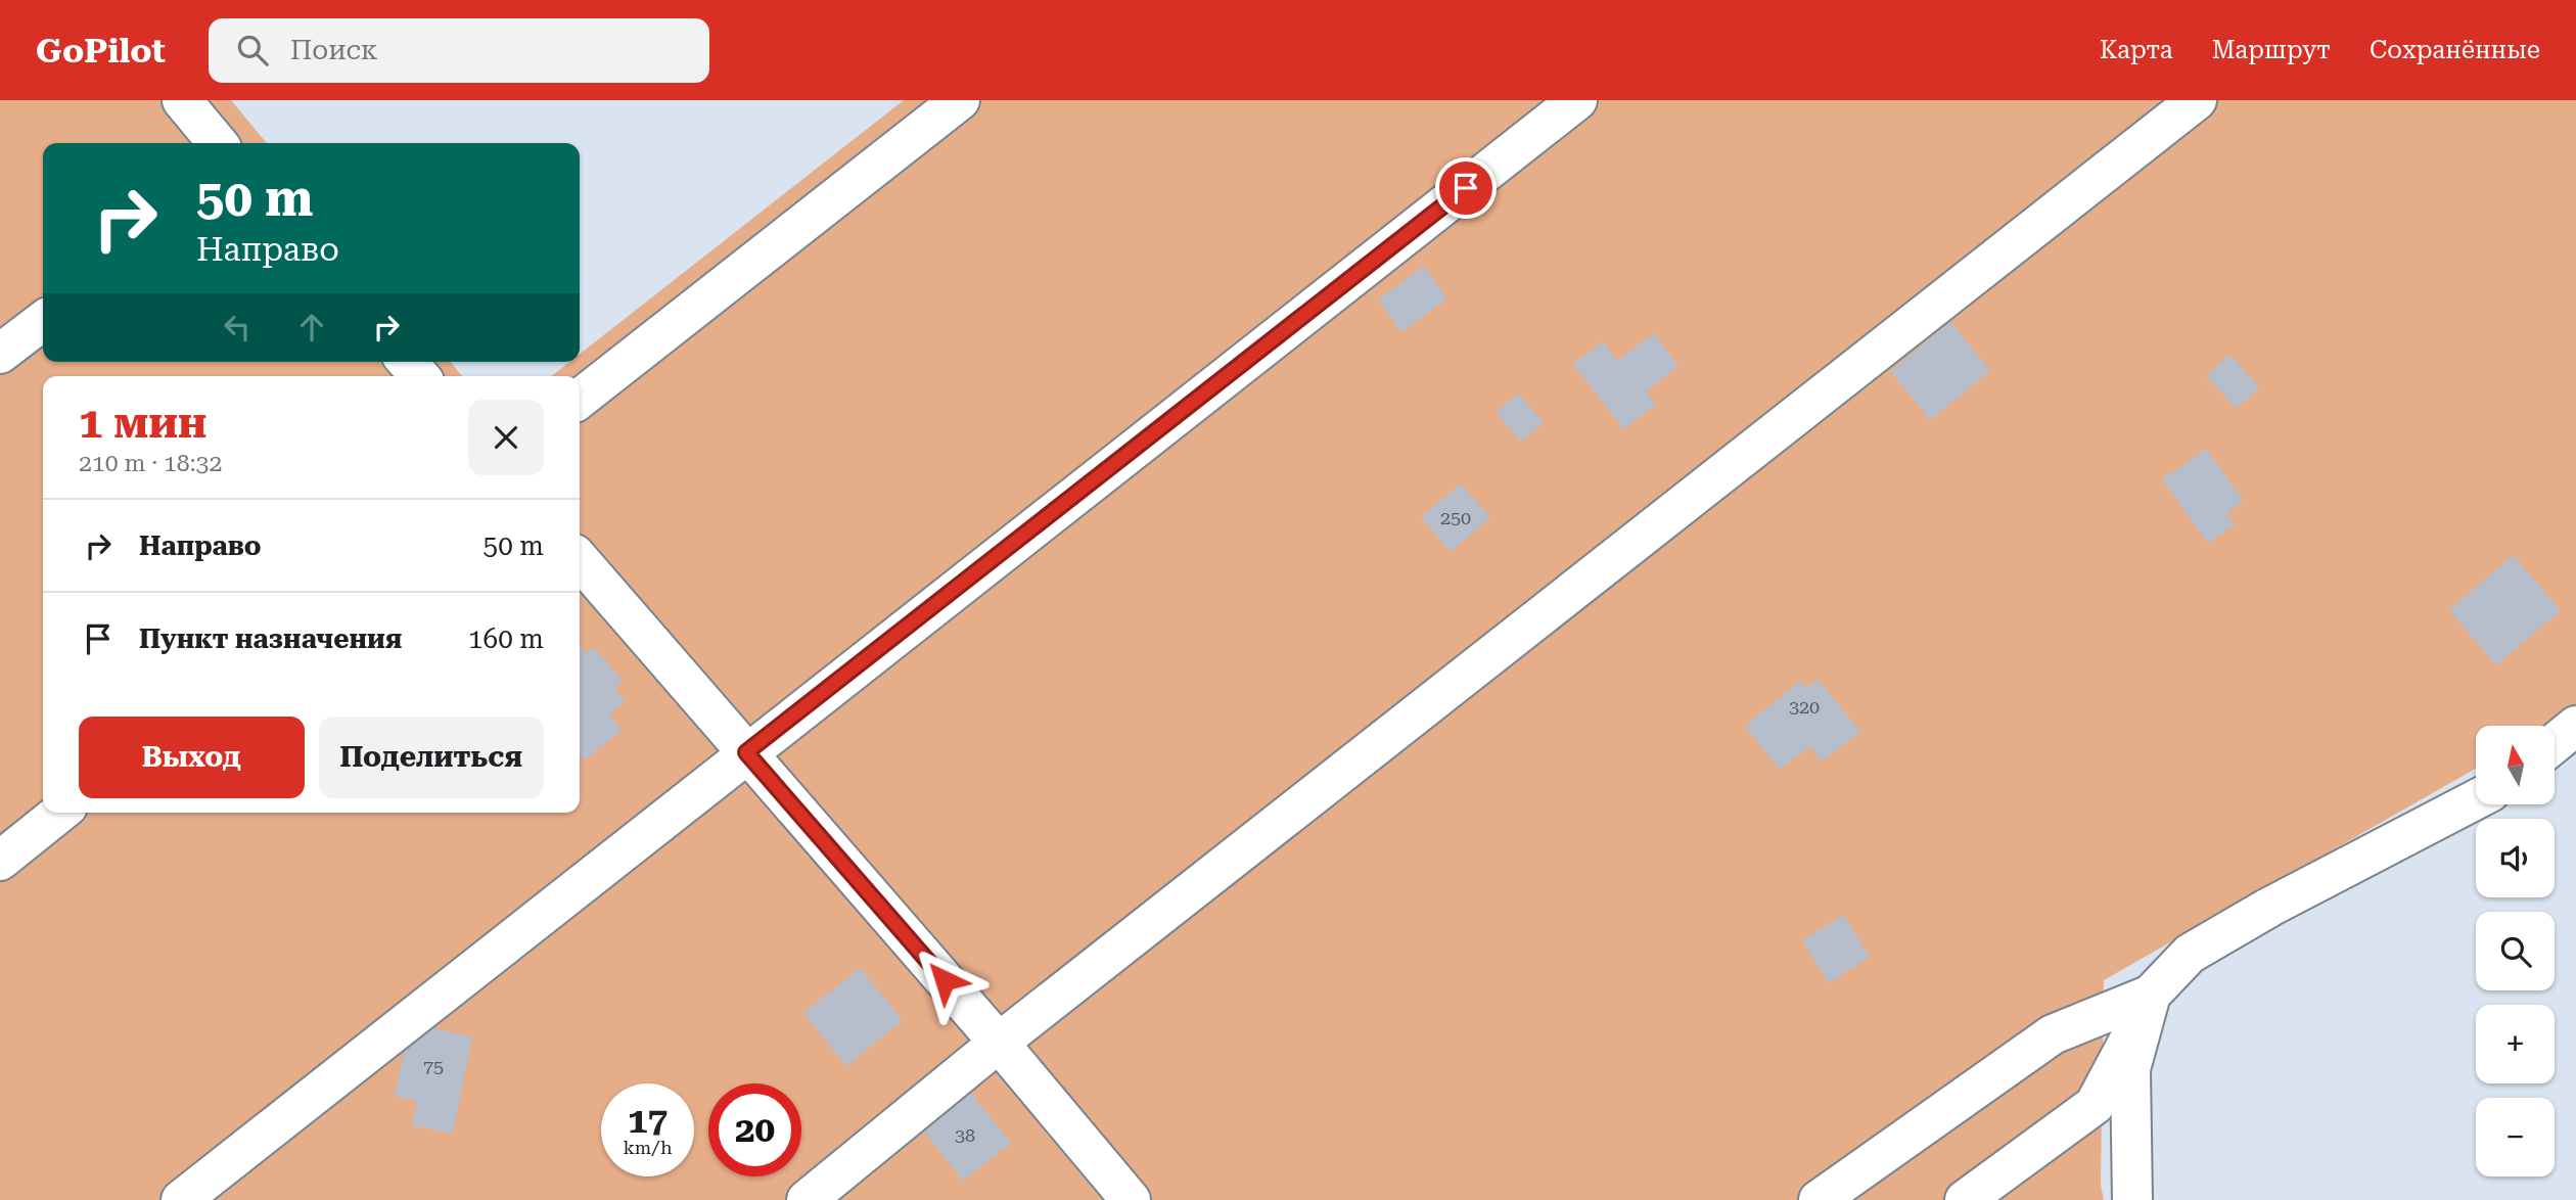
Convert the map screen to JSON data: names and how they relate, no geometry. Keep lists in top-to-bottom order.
{
  "house_numbers": [
    "250",
    "320",
    "75",
    "38"
  ],
  "north": "top",
  "page": {
    "header": "GoPilot",
    "search": "Поиск",
    "nav": ["Карта", "Маршрут", "Сохранённые"],
    "turn": ["50 m", "Направо"],
    "heading": ["1 мин", "210 m · 18:32"],
    "list": [
      {
        "name": "Направо",
        "value": "50 m"
      },
      {
        "name": "Пункт назначения",
        "value": "160 m"
      }
    ],
    "buttons": ["Выход", "Поделиться"],
    "map_buttons": ["+", "−"],
    "speed": "17 km/h",
    "limit": "20"
  }
}
